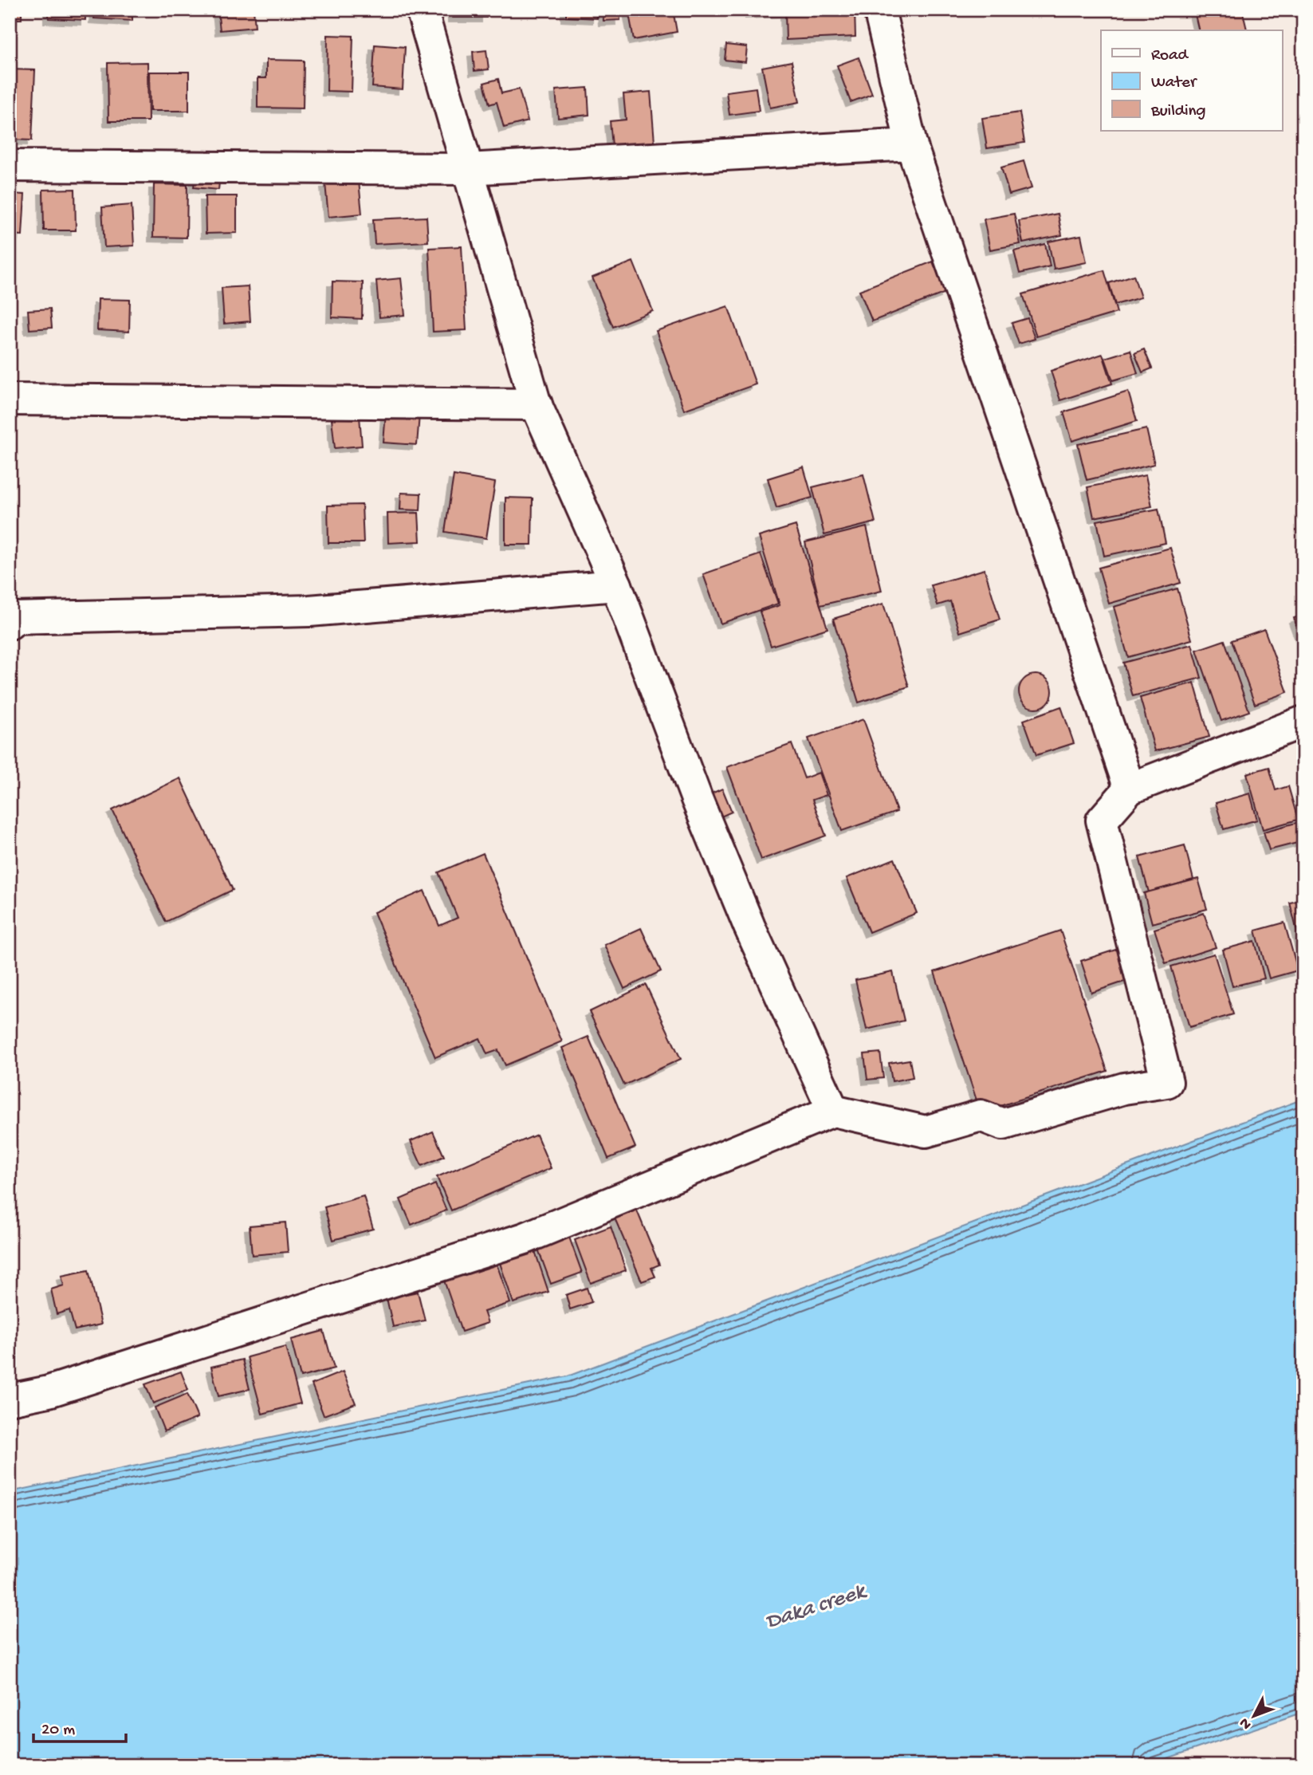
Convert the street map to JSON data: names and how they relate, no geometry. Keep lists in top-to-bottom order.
{
  "water": ["Daka creek"],
  "legend": ["Road", "Water", "Building"],
  "scale_bar": "20 m",
  "north": "bottom left"
}
